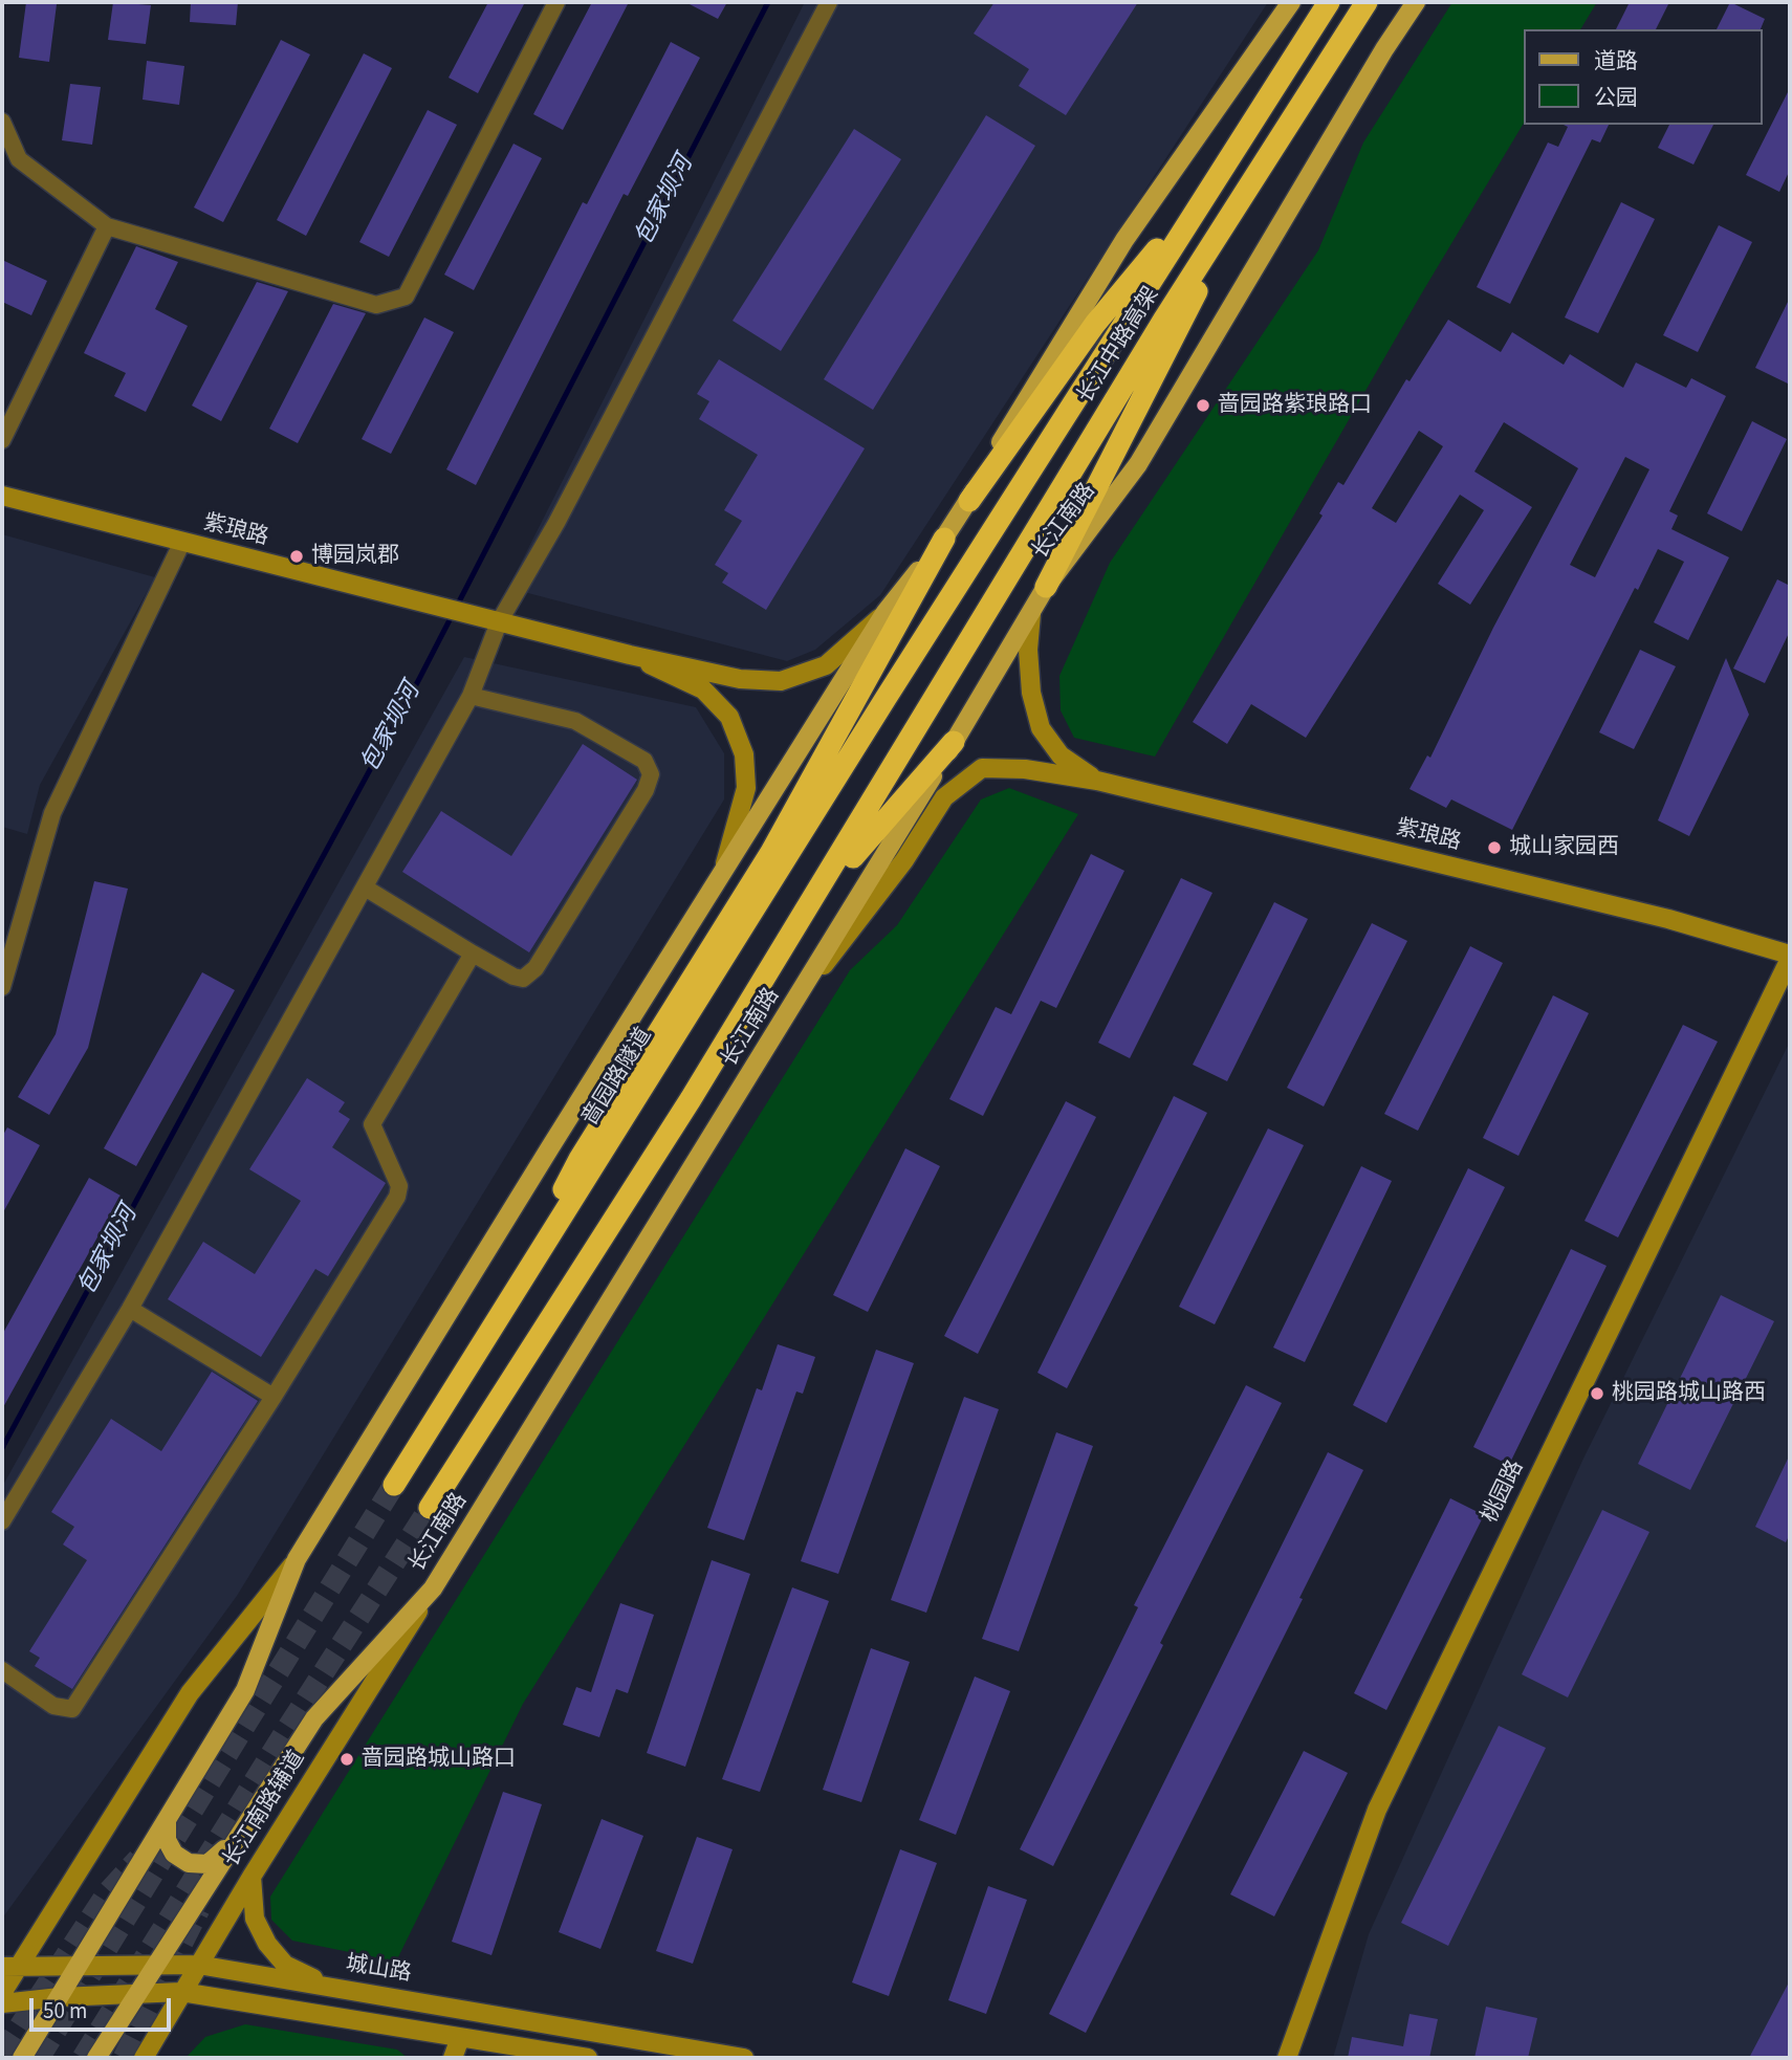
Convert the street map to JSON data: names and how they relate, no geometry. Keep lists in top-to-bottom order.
{
  "streets": {
    "highway": ["长江中路高架", "啬园路隧道"],
    "main road": ["长江南路"],
    "street": [
      "紫琅路",
      "桃园路",
      "长江南路辅道",
      "城山路"
    ]
  },
  "crossings": [
    ["长江中路高架", "啬园路隧道"],
    ["长江南路", "紫琅路"],
    ["长江南路", "长江南路辅道"],
    ["长江南路", "城山路"],
    ["紫琅路", "桃园路"],
    ["长江南路辅道", "城山路"]
  ],
  "water": ["包家坝河"],
  "places": [
    "啬园路紫琅路口",
    "博园岚郡",
    "城山家园西",
    "桃园路城山路西",
    "啬园路城山路口"
  ],
  "legend": ["道路", "公园"],
  "scale_bar": "50 m"
}
